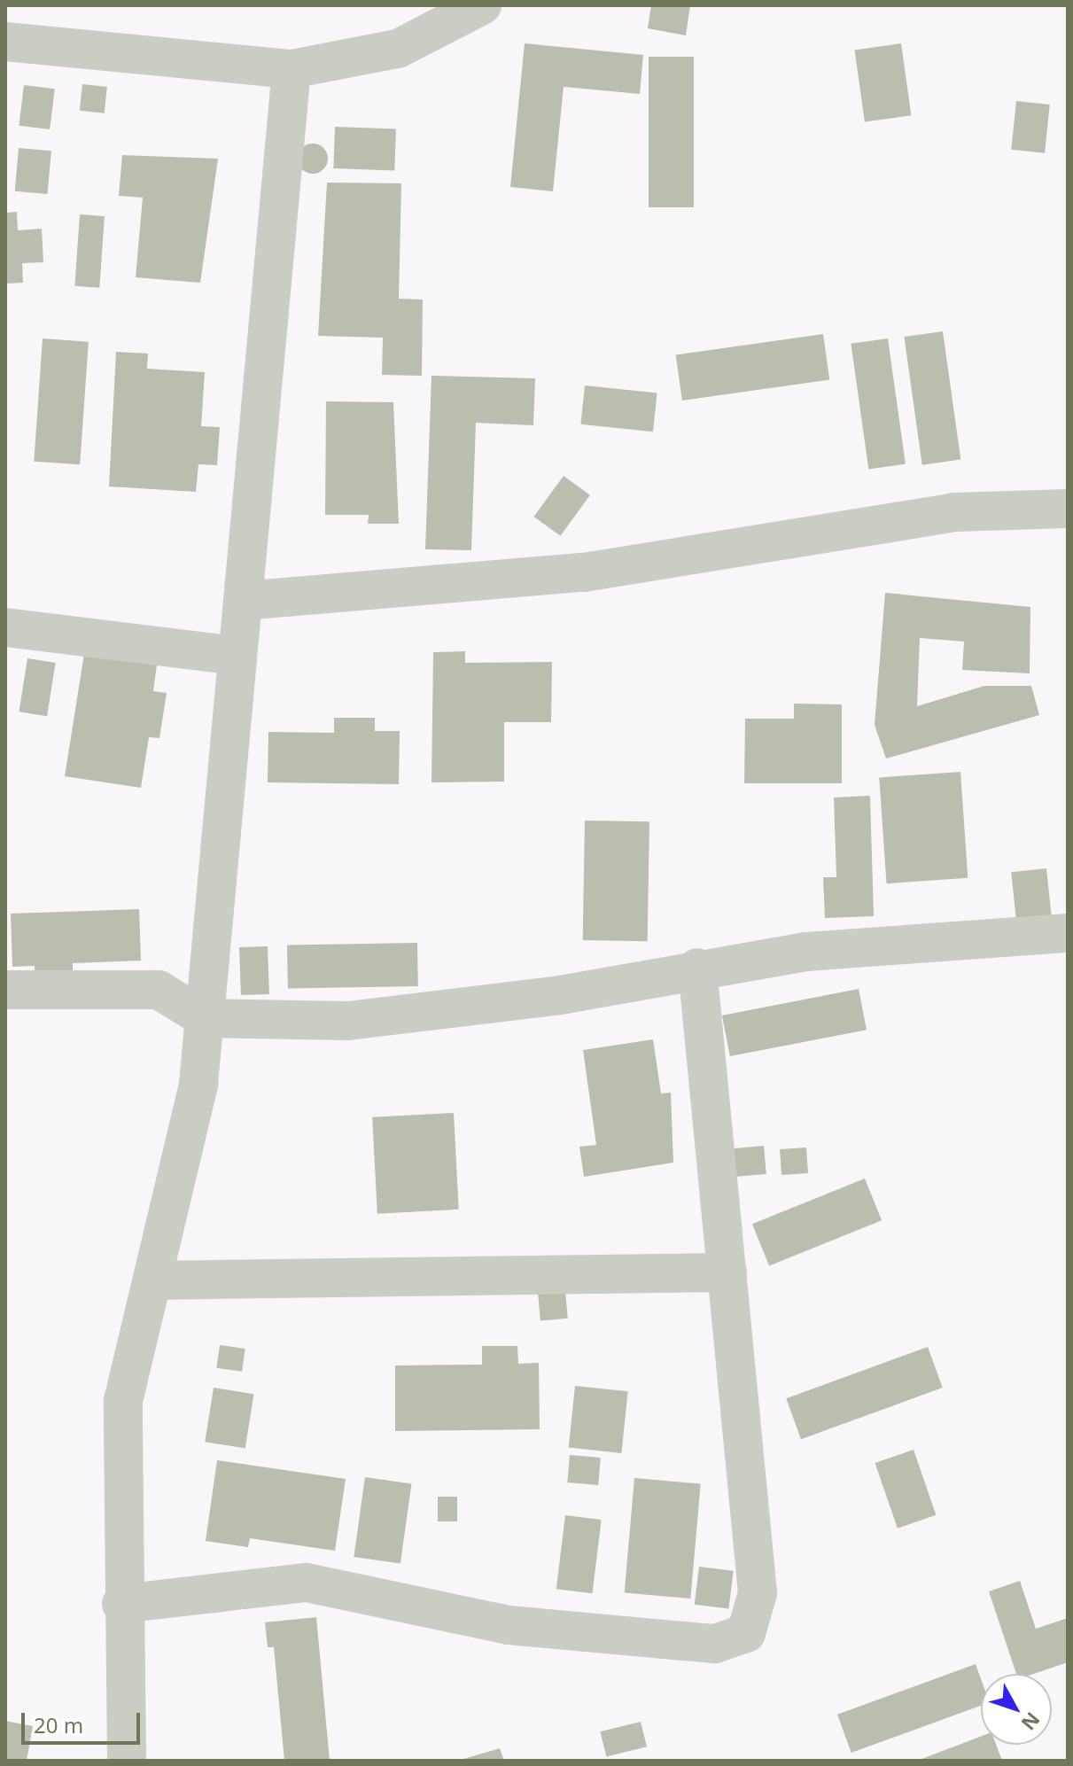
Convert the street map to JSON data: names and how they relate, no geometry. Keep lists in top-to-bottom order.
{
  "scale_bar": "20 m",
  "north": "bottom right"
}
